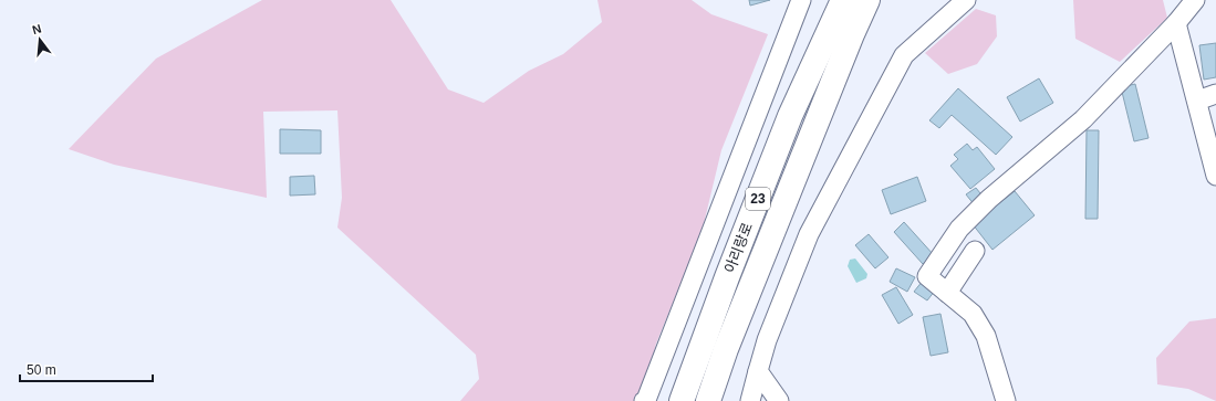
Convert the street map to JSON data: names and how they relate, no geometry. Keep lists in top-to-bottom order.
{
  "streets": {
    "highway": ["23", "아리랑로"]
  },
  "scale_bar": "50 m",
  "north": "top"
}
